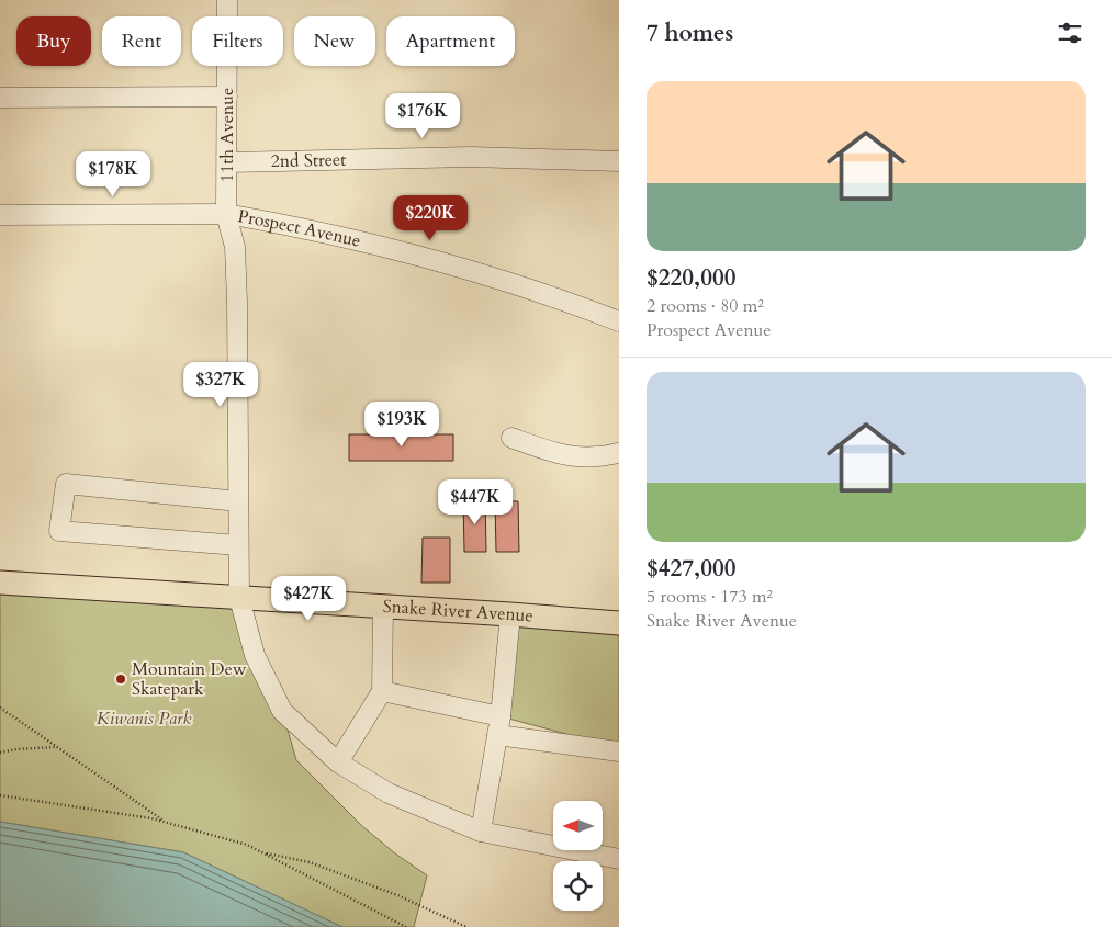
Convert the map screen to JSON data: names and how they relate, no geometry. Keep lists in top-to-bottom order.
{
  "streets": {
    "main road": ["Snake River Avenue"],
    "street": ["11th Avenue", "2nd Street", "Prospect Avenue"]
  },
  "crossings": [
    ["11th Avenue", "2nd Street"],
    ["11th Avenue", "Prospect Avenue"],
    ["11th Avenue", "Snake River Avenue"]
  ],
  "parks": ["Kiwanis Park"],
  "places": ["Mountain Dew Skatepark"],
  "north": "left",
  "page": {
    "heading": "7 homes",
    "chip": [
      "Buy",
      "Rent",
      "Filters",
      "New",
      "Apartment"
    ],
    "list": [
      {
        "name": "$220,000",
        "note": "2 rooms · 80 m² · Prospect Avenue"
      },
      {
        "name": "$427,000",
        "note": "5 rooms · 173 m² · Snake River Avenue"
      }
    ],
    "price": [
      "$176K",
      "$178K",
      "$220K",
      "$327K",
      "$193K",
      "$447K",
      "$427K"
    ]
  }
}
